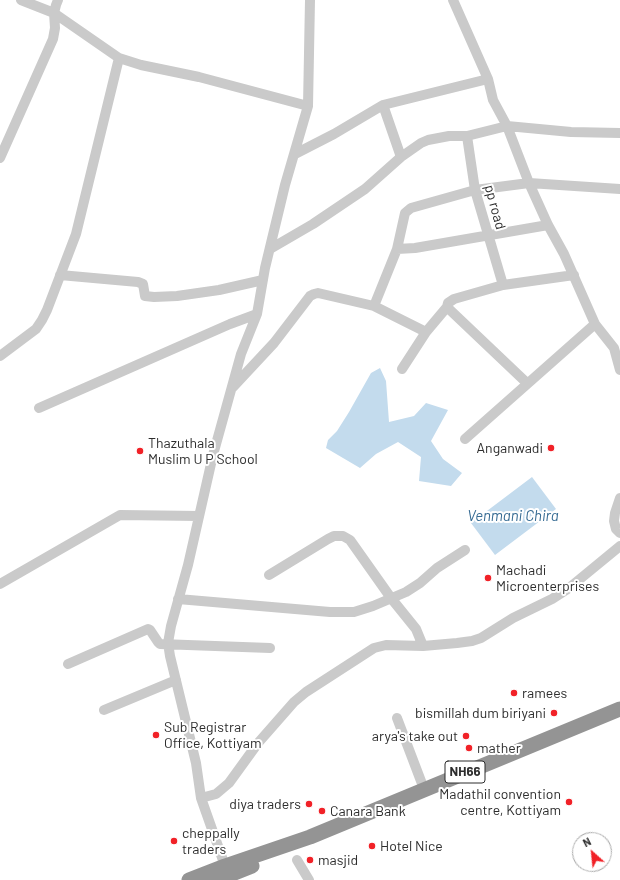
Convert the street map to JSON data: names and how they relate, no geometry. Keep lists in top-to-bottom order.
{
  "streets": {
    "highway": ["NH66"],
    "street": ["pp road"]
  },
  "water": ["Venmani Chira"],
  "places": [
    "Anganwadi",
    "Thazuthala Muslim U P School",
    "Machadi Microenterprises",
    "ramees",
    "bismillah dum biriyani",
    "Sub Registrar Office, Kottiyam",
    "arya's take out",
    "mather",
    "Madathil convention centre, Kottiyam",
    "diya traders",
    "Canara Bank",
    "cheppally traders",
    "Hotel Nice",
    "masjid"
  ],
  "north": "top left"
}
